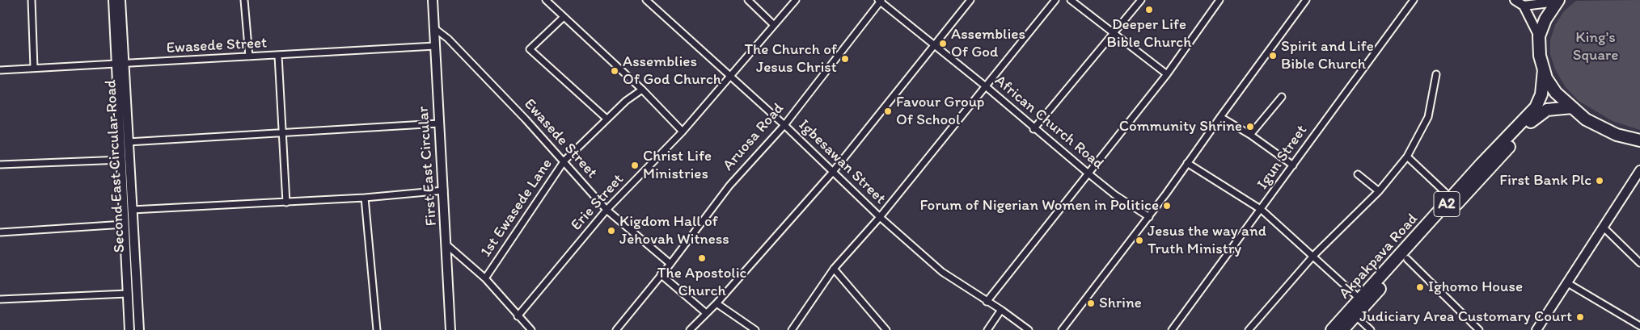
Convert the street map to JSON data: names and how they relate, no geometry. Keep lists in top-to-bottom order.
{
  "streets": {
    "highway": ["A2", "Akpakpava Road"],
    "main road": ["Second East Circular Road", "First East Circular"],
    "street": [
      "Ewasede Street",
      "African Church Road",
      "Aruosa Road",
      "Igun Street",
      "Igbesawan Street",
      "Erie Street",
      "1st Ewasede Lane"
    ]
  },
  "crossings": [
    ["Ewasede Street", "Aruosa Road"],
    ["Ewasede Street", "Second East Circular Road"],
    ["Ewasede Street", "First East Circular"],
    ["Ewasede Street", "Erie Street"],
    ["Ewasede Street", "1st Ewasede Lane"],
    ["African Church Road", "Aruosa Road"],
    ["Aruosa Road", "Igbesawan Street"],
    ["Igbesawan Street", "Erie Street"],
    ["A2", "Akpakpava Road"]
  ],
  "parks": ["King's Square"],
  "places": [
    "Deeper Life Bible Church",
    "Assemblies Of God",
    "Spirit and Life Bible Church",
    "The Church of Jesus Christ",
    "Assemblies Of God Church",
    "Favour Group Of School",
    "Community Shrine",
    "Christ Life Ministries",
    "First Bank Plc",
    "Forum of Nigerian Women in Politice",
    "Kigdom Hall of Jehovah Witness",
    "Jesus the way and Truth Ministry",
    "The Apostolic Church",
    "Ighomo House",
    "Shrine",
    "Judiciary Area Customary Court"
  ]
}
